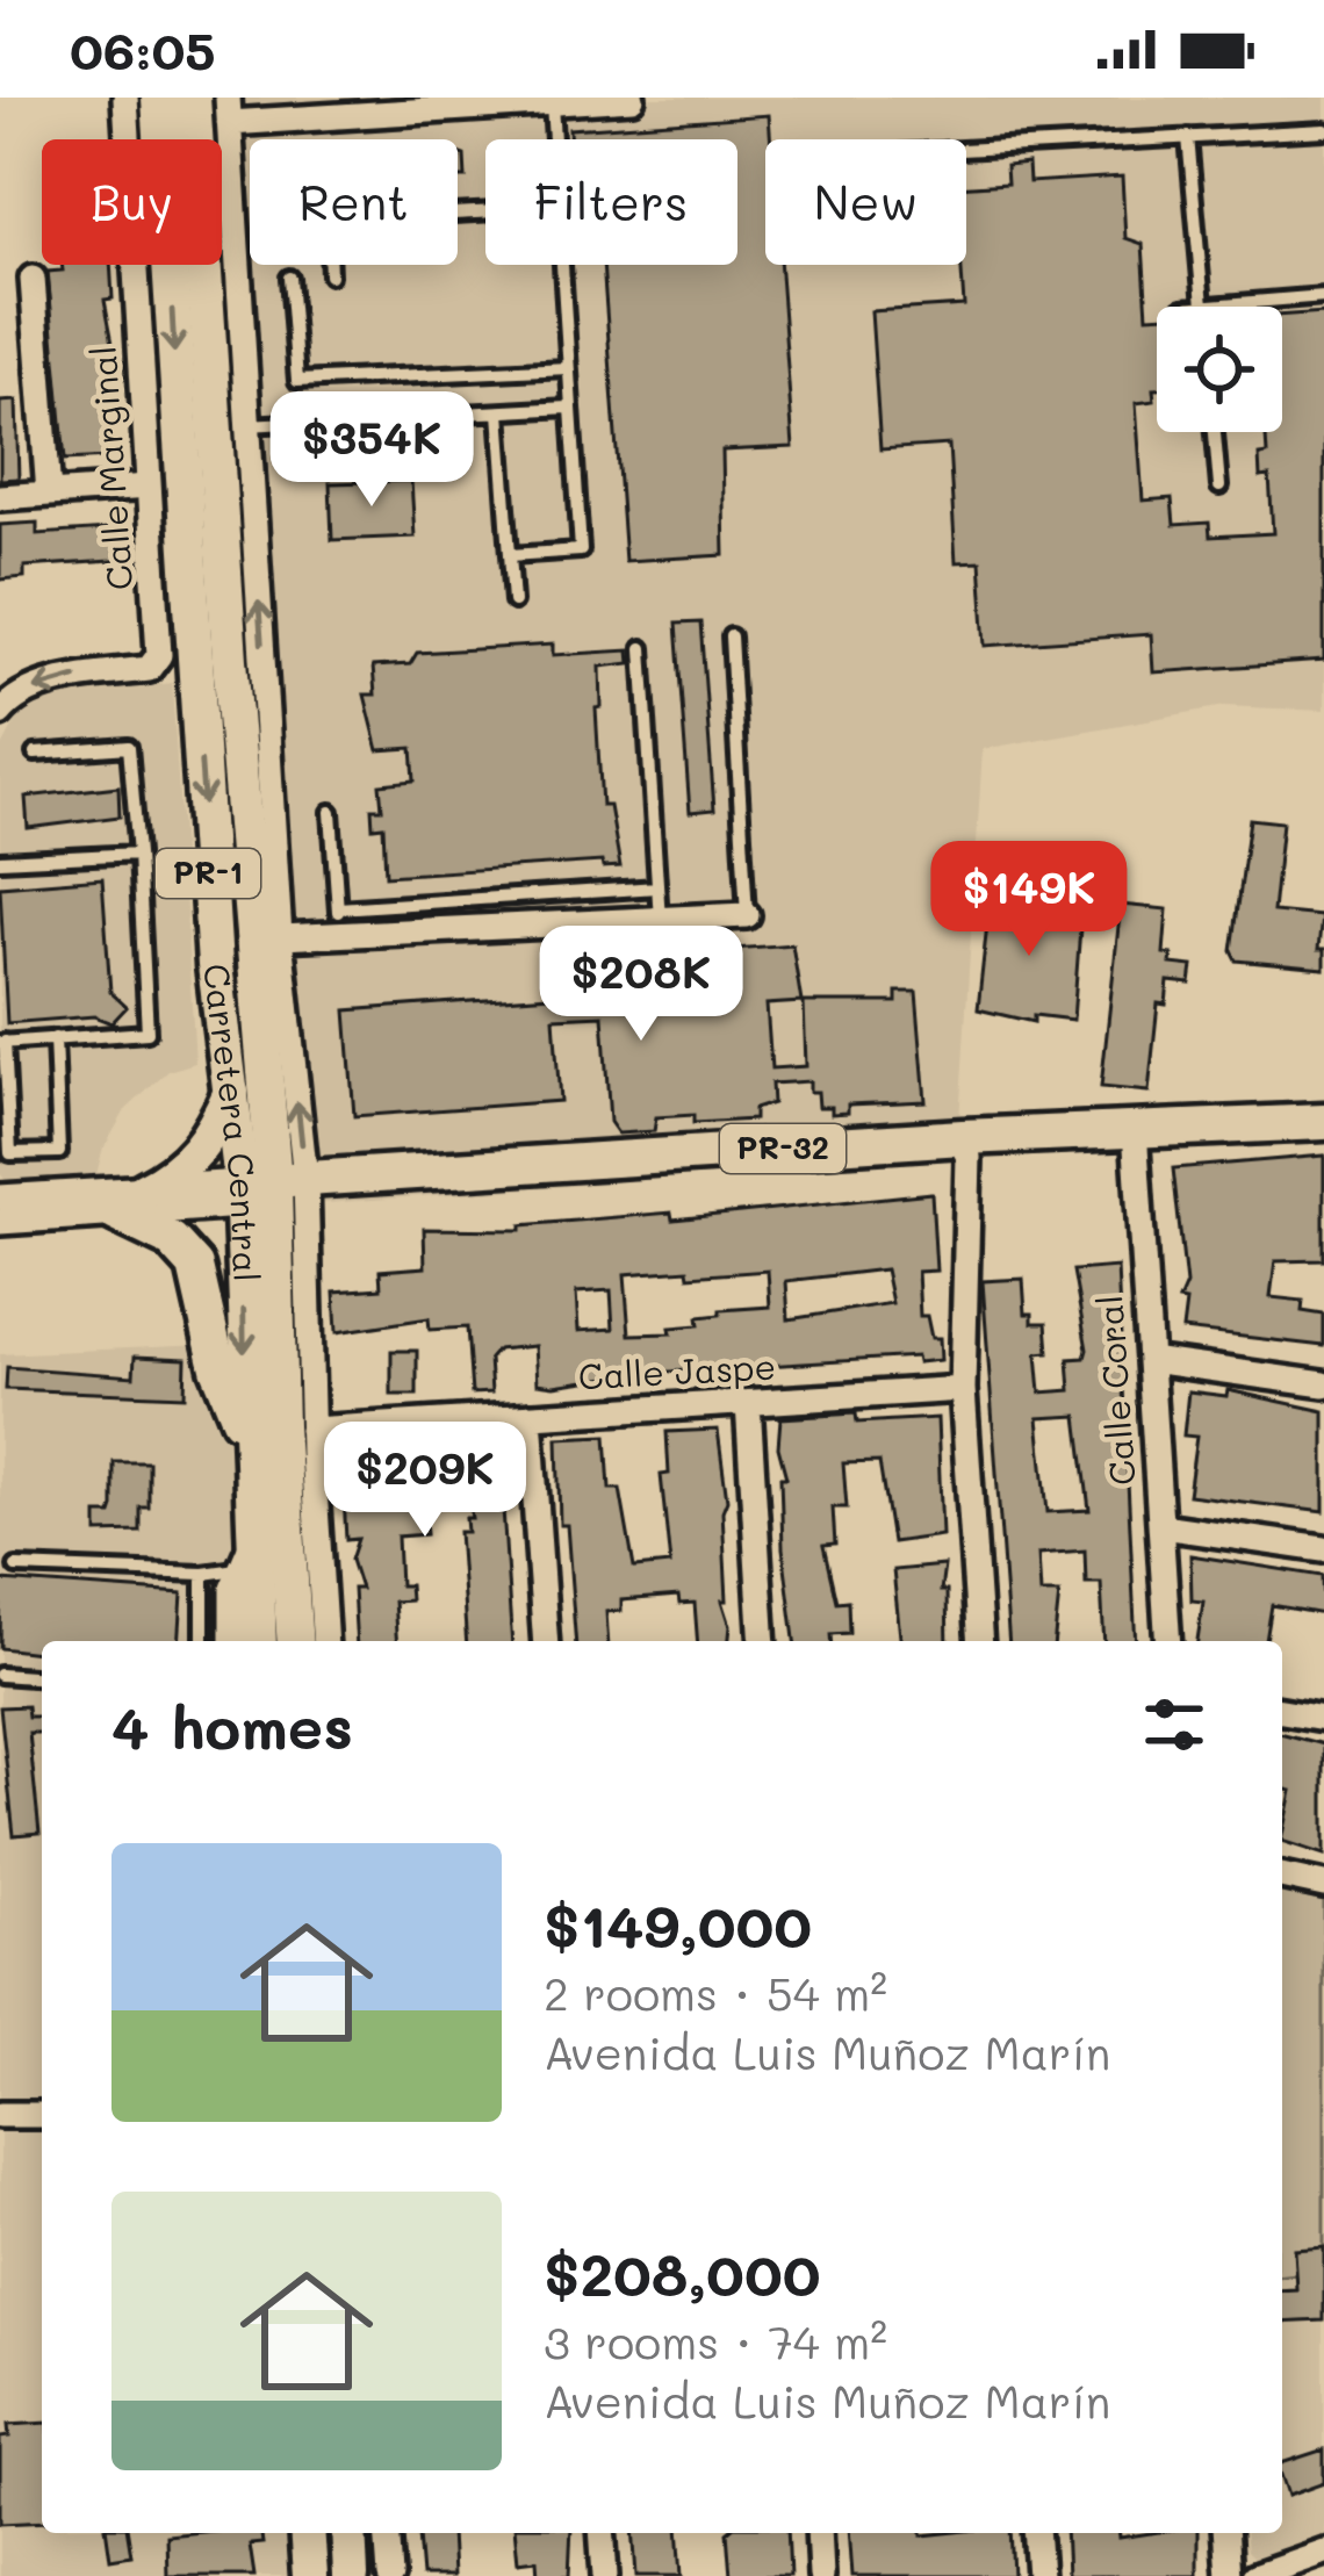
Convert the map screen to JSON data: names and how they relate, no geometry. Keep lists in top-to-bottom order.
{
  "streets": {
    "main road": ["PR-1", "Carretera Central", "PR-32"],
    "street": ["Calle Marginal", "Calle Jaspe", "Calle Coral"]
  },
  "crossings": [
    ["Carretera Central", "PR-32"],
    ["PR-32", "Calle Coral"]
  ],
  "page": {
    "status": "06:05",
    "chip": [
      "Buy",
      "Rent",
      "Filters",
      "New"
    ],
    "price": [
      "$354K",
      "$149K",
      "$208K",
      "$209K"
    ],
    "heading": "4 homes",
    "list": [
      {
        "name": "$149,000",
        "note": "2 rooms · 54 m² · Avenida Luis Muñoz Marín"
      },
      {
        "name": "$208,000",
        "note": "3 rooms · 74 m² · Avenida Luis Muñoz Marín"
      }
    ]
  }
}
